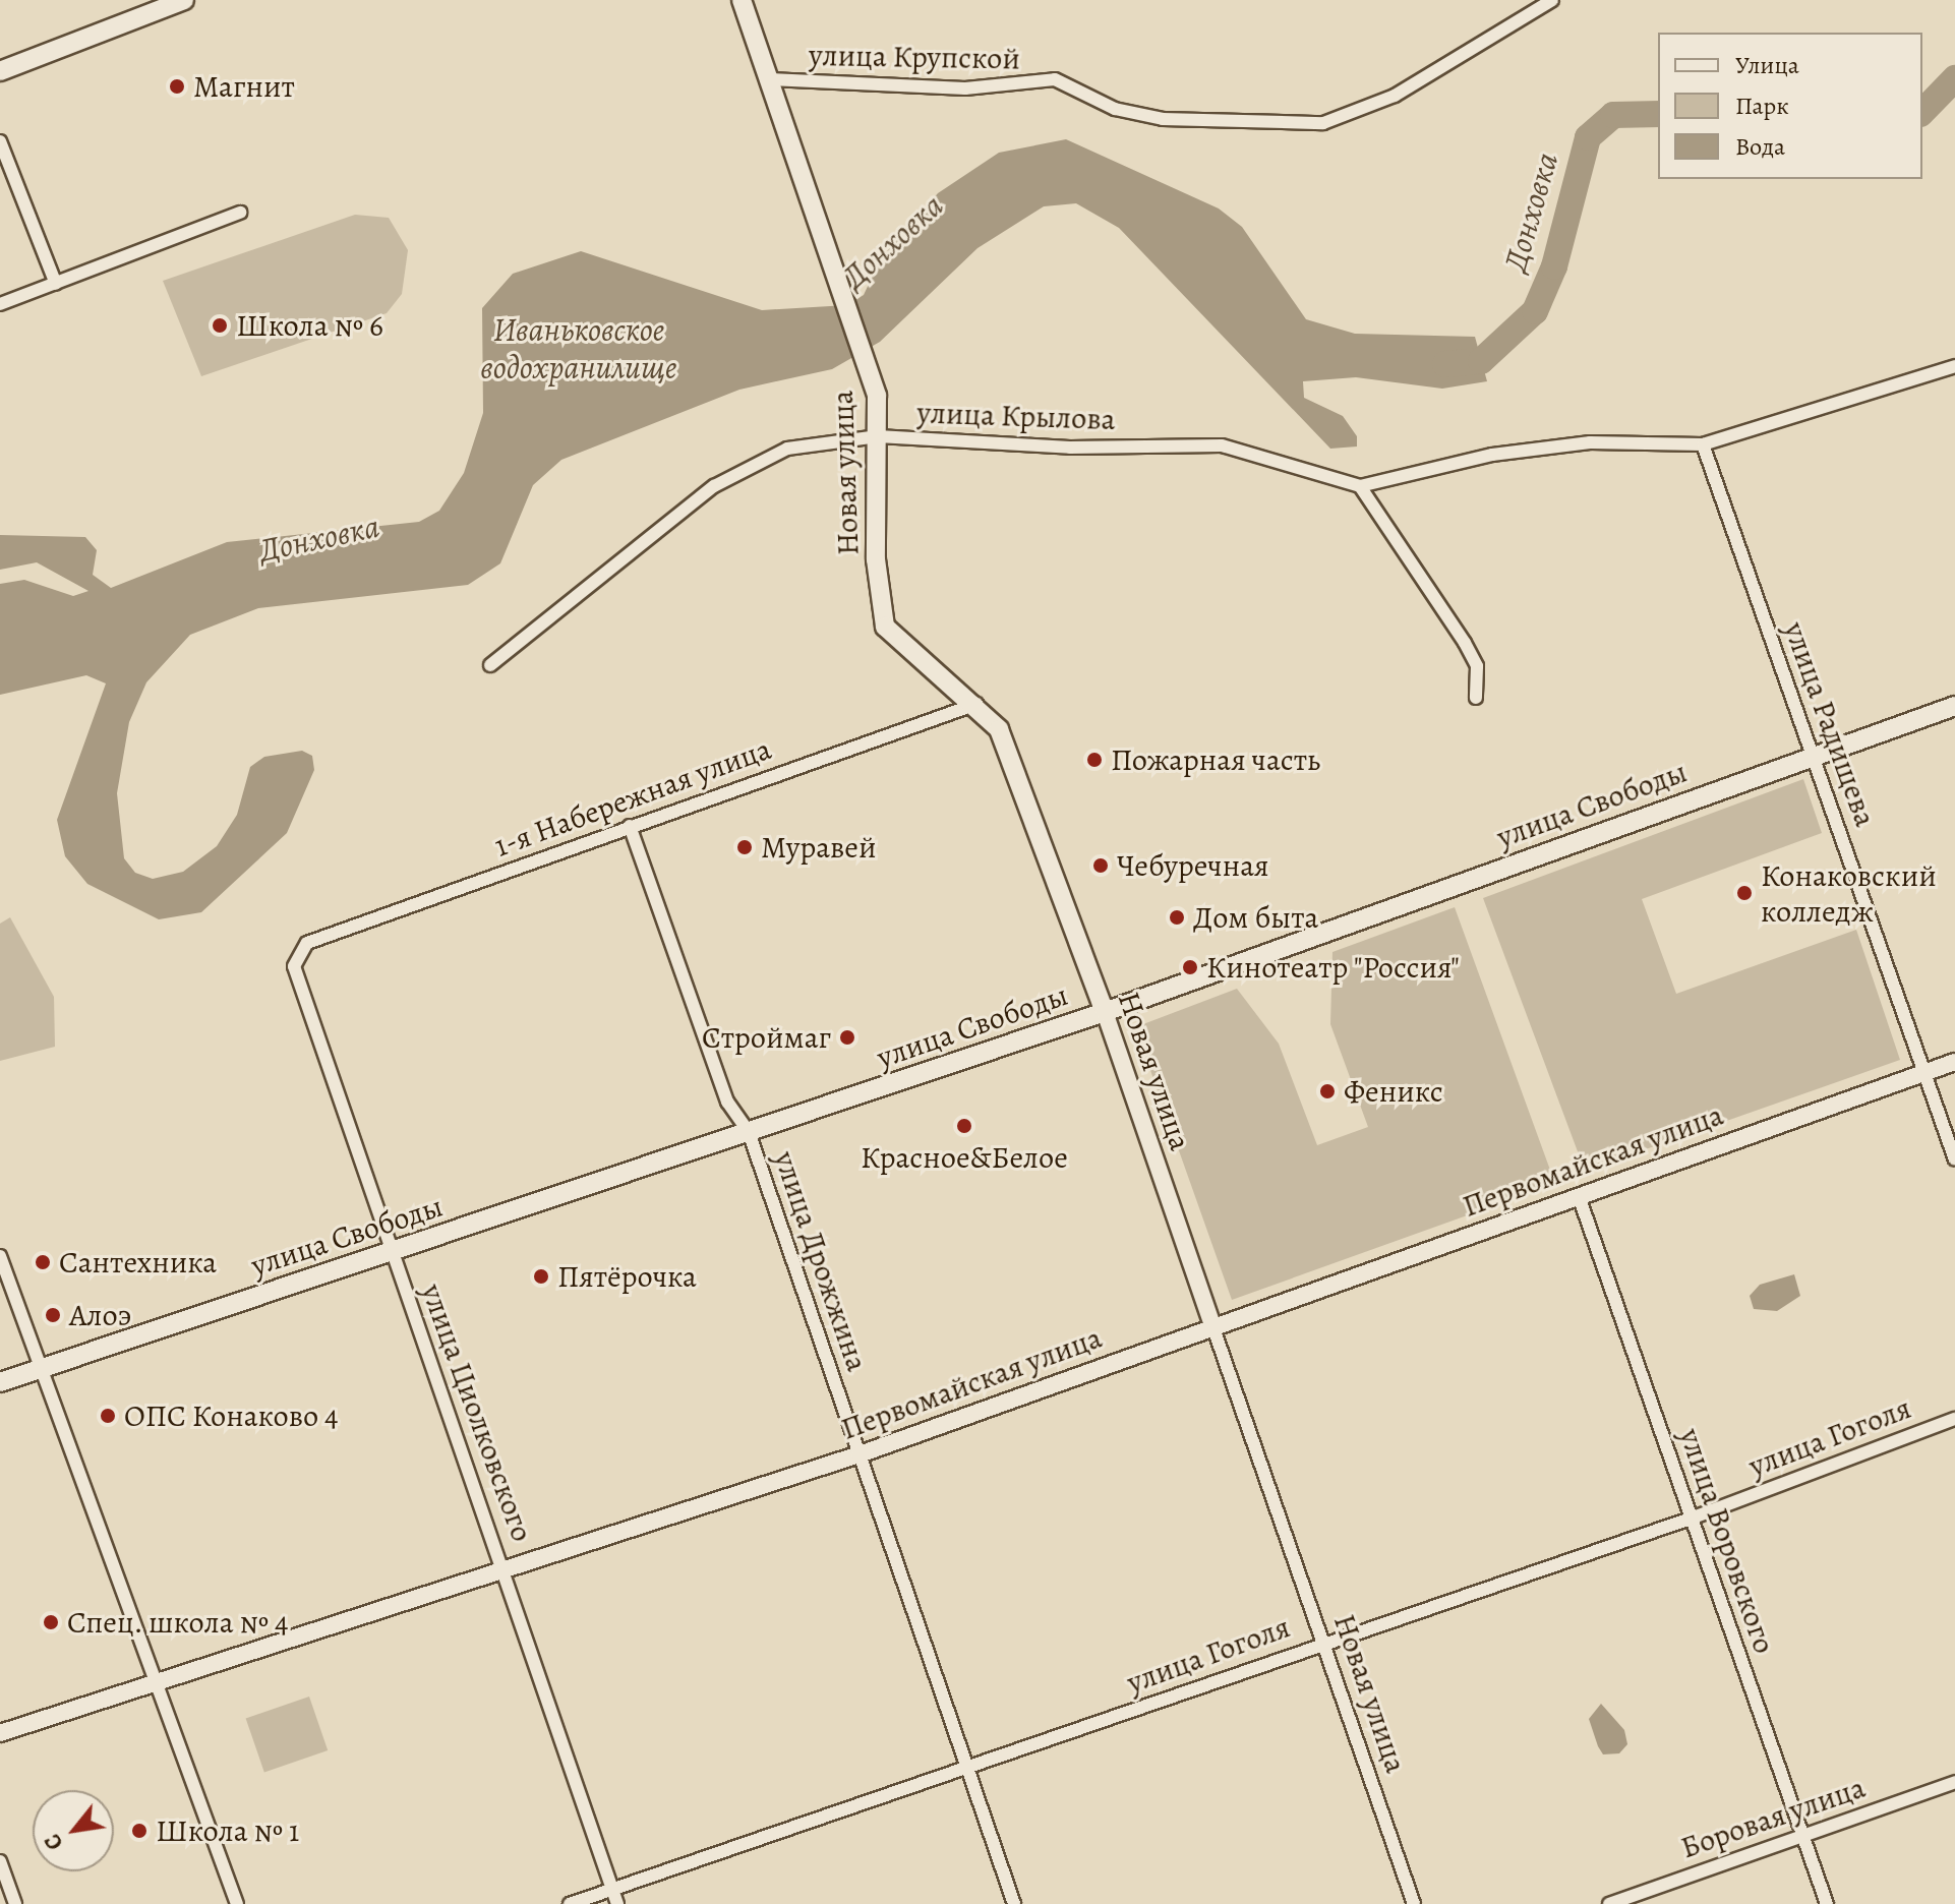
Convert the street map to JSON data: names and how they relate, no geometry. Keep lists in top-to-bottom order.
{
  "streets": {
    "main road": ["Новая улица", "улица Свободы"],
    "street": [
      "улица Крупской",
      "улица Крылова",
      "улица Радищева",
      "1-я Набережная улица",
      "Первомайская улица",
      "улица Дрожжина",
      "улица Циолковского",
      "улица Гоголя",
      "улица Воровского",
      "Боровая улица"
    ]
  },
  "crossings": [
    ["улица Крупской", "Новая улица"],
    ["улица Крылова", "Новая улица"],
    ["Новая улица", "1-я Набережная улица"],
    ["Новая улица", "улица Свободы"],
    ["Новая улица", "Первомайская улица"],
    ["Новая улица", "улица Гоголя"],
    ["улица Радищева", "улица Свободы"],
    ["улица Радищева", "Первомайская улица"],
    ["1-я Набережная улица", "улица Дрожжина"],
    ["1-я Набережная улица", "улица Циолковского"],
    ["улица Свободы", "улица Дрожжина"],
    ["улица Свободы", "улица Циолковского"],
    ["Первомайская улица", "улица Дрожжина"],
    ["Первомайская улица", "улица Циолковского"],
    ["Первомайская улица", "улица Воровского"],
    ["улица Дрожжина", "улица Гоголя"],
    ["улица Циолковского", "улица Гоголя"],
    ["улица Гоголя", "улица Воровского"],
    ["улица Воровского", "Боровая улица"]
  ],
  "water": ["Донховка", "Иваньковское водохранилище"],
  "places": [
    "Магнит",
    "Школа № 6",
    "Пожарная часть",
    "Муравей",
    "Чебуречная",
    "Конаковский колледж",
    "Дом быта",
    "Кинотеатр \"Россия\"",
    "Строймаг",
    "Феникс",
    "Красное&Белое",
    "Сантехника",
    "Пятёрочка",
    "Алоэ",
    "ОПС Конаково 4",
    "Спец. школа № 4",
    "Школа № 1"
  ],
  "legend": ["Улица", "Парк", "Вода"],
  "north": "bottom left"
}
